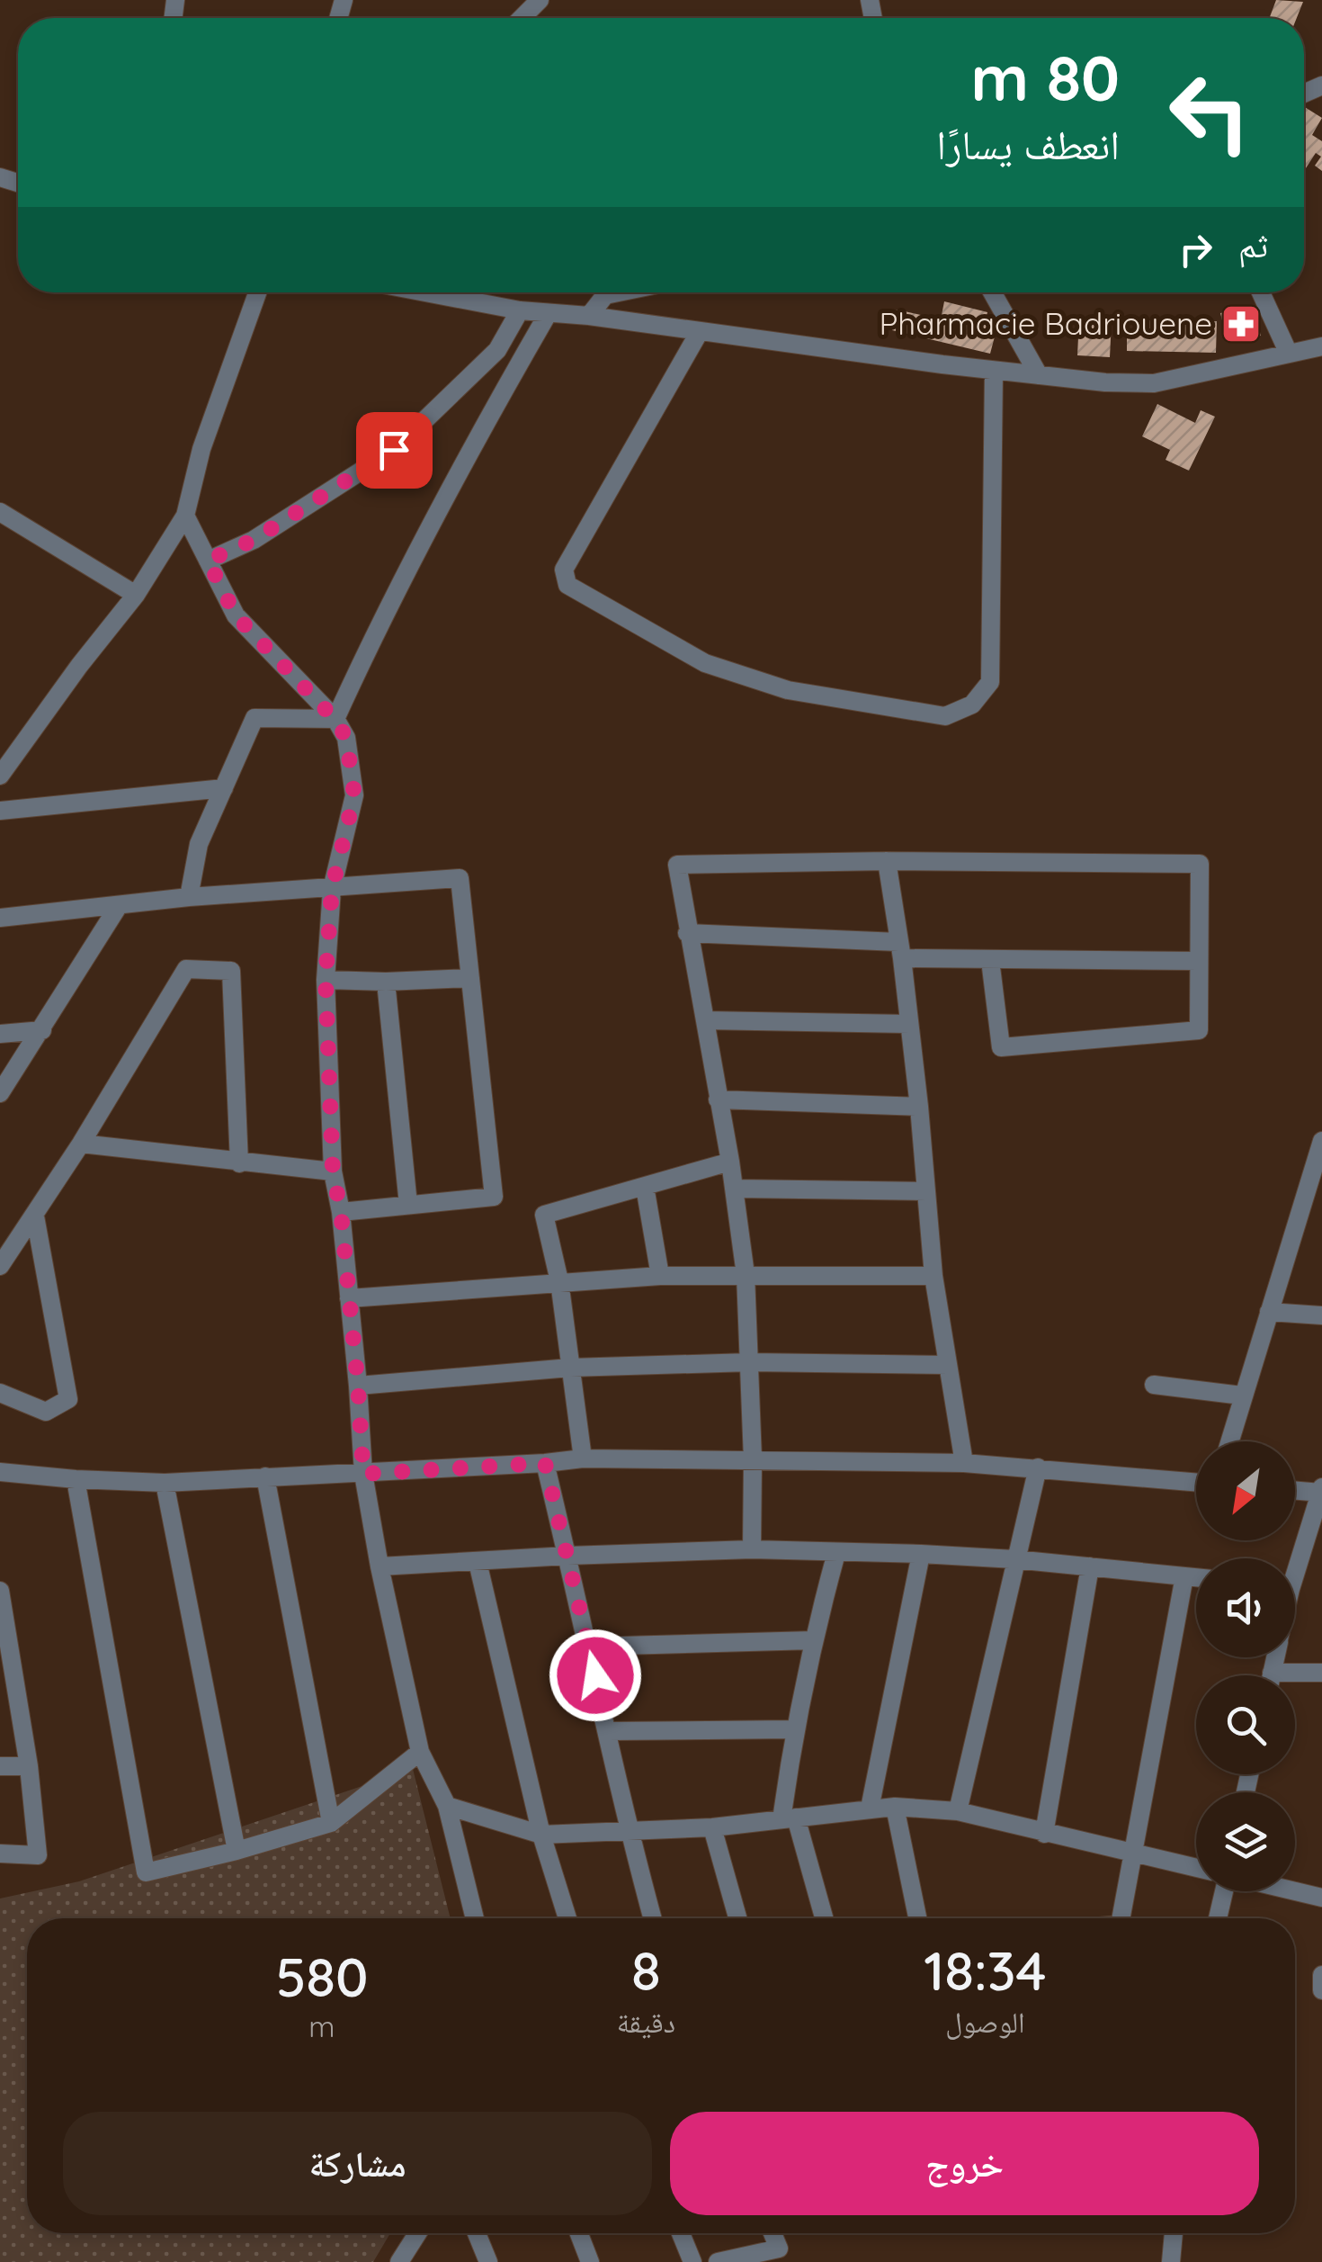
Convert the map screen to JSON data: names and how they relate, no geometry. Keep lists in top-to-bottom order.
{
  "places": {
    "pharmacy": ["Pharmacie Badriouene"]
  },
  "north": "bottom left",
  "page": {
    "turn": ["80 m", "انعطف يسارًا"],
    "then": "ثم",
    "eta": [
      "18:34",
      "الوصول",
      "8",
      "دقيقة",
      "580",
      "m"
    ],
    "buttons": ["خروج", "مشاركة"]
  }
}
